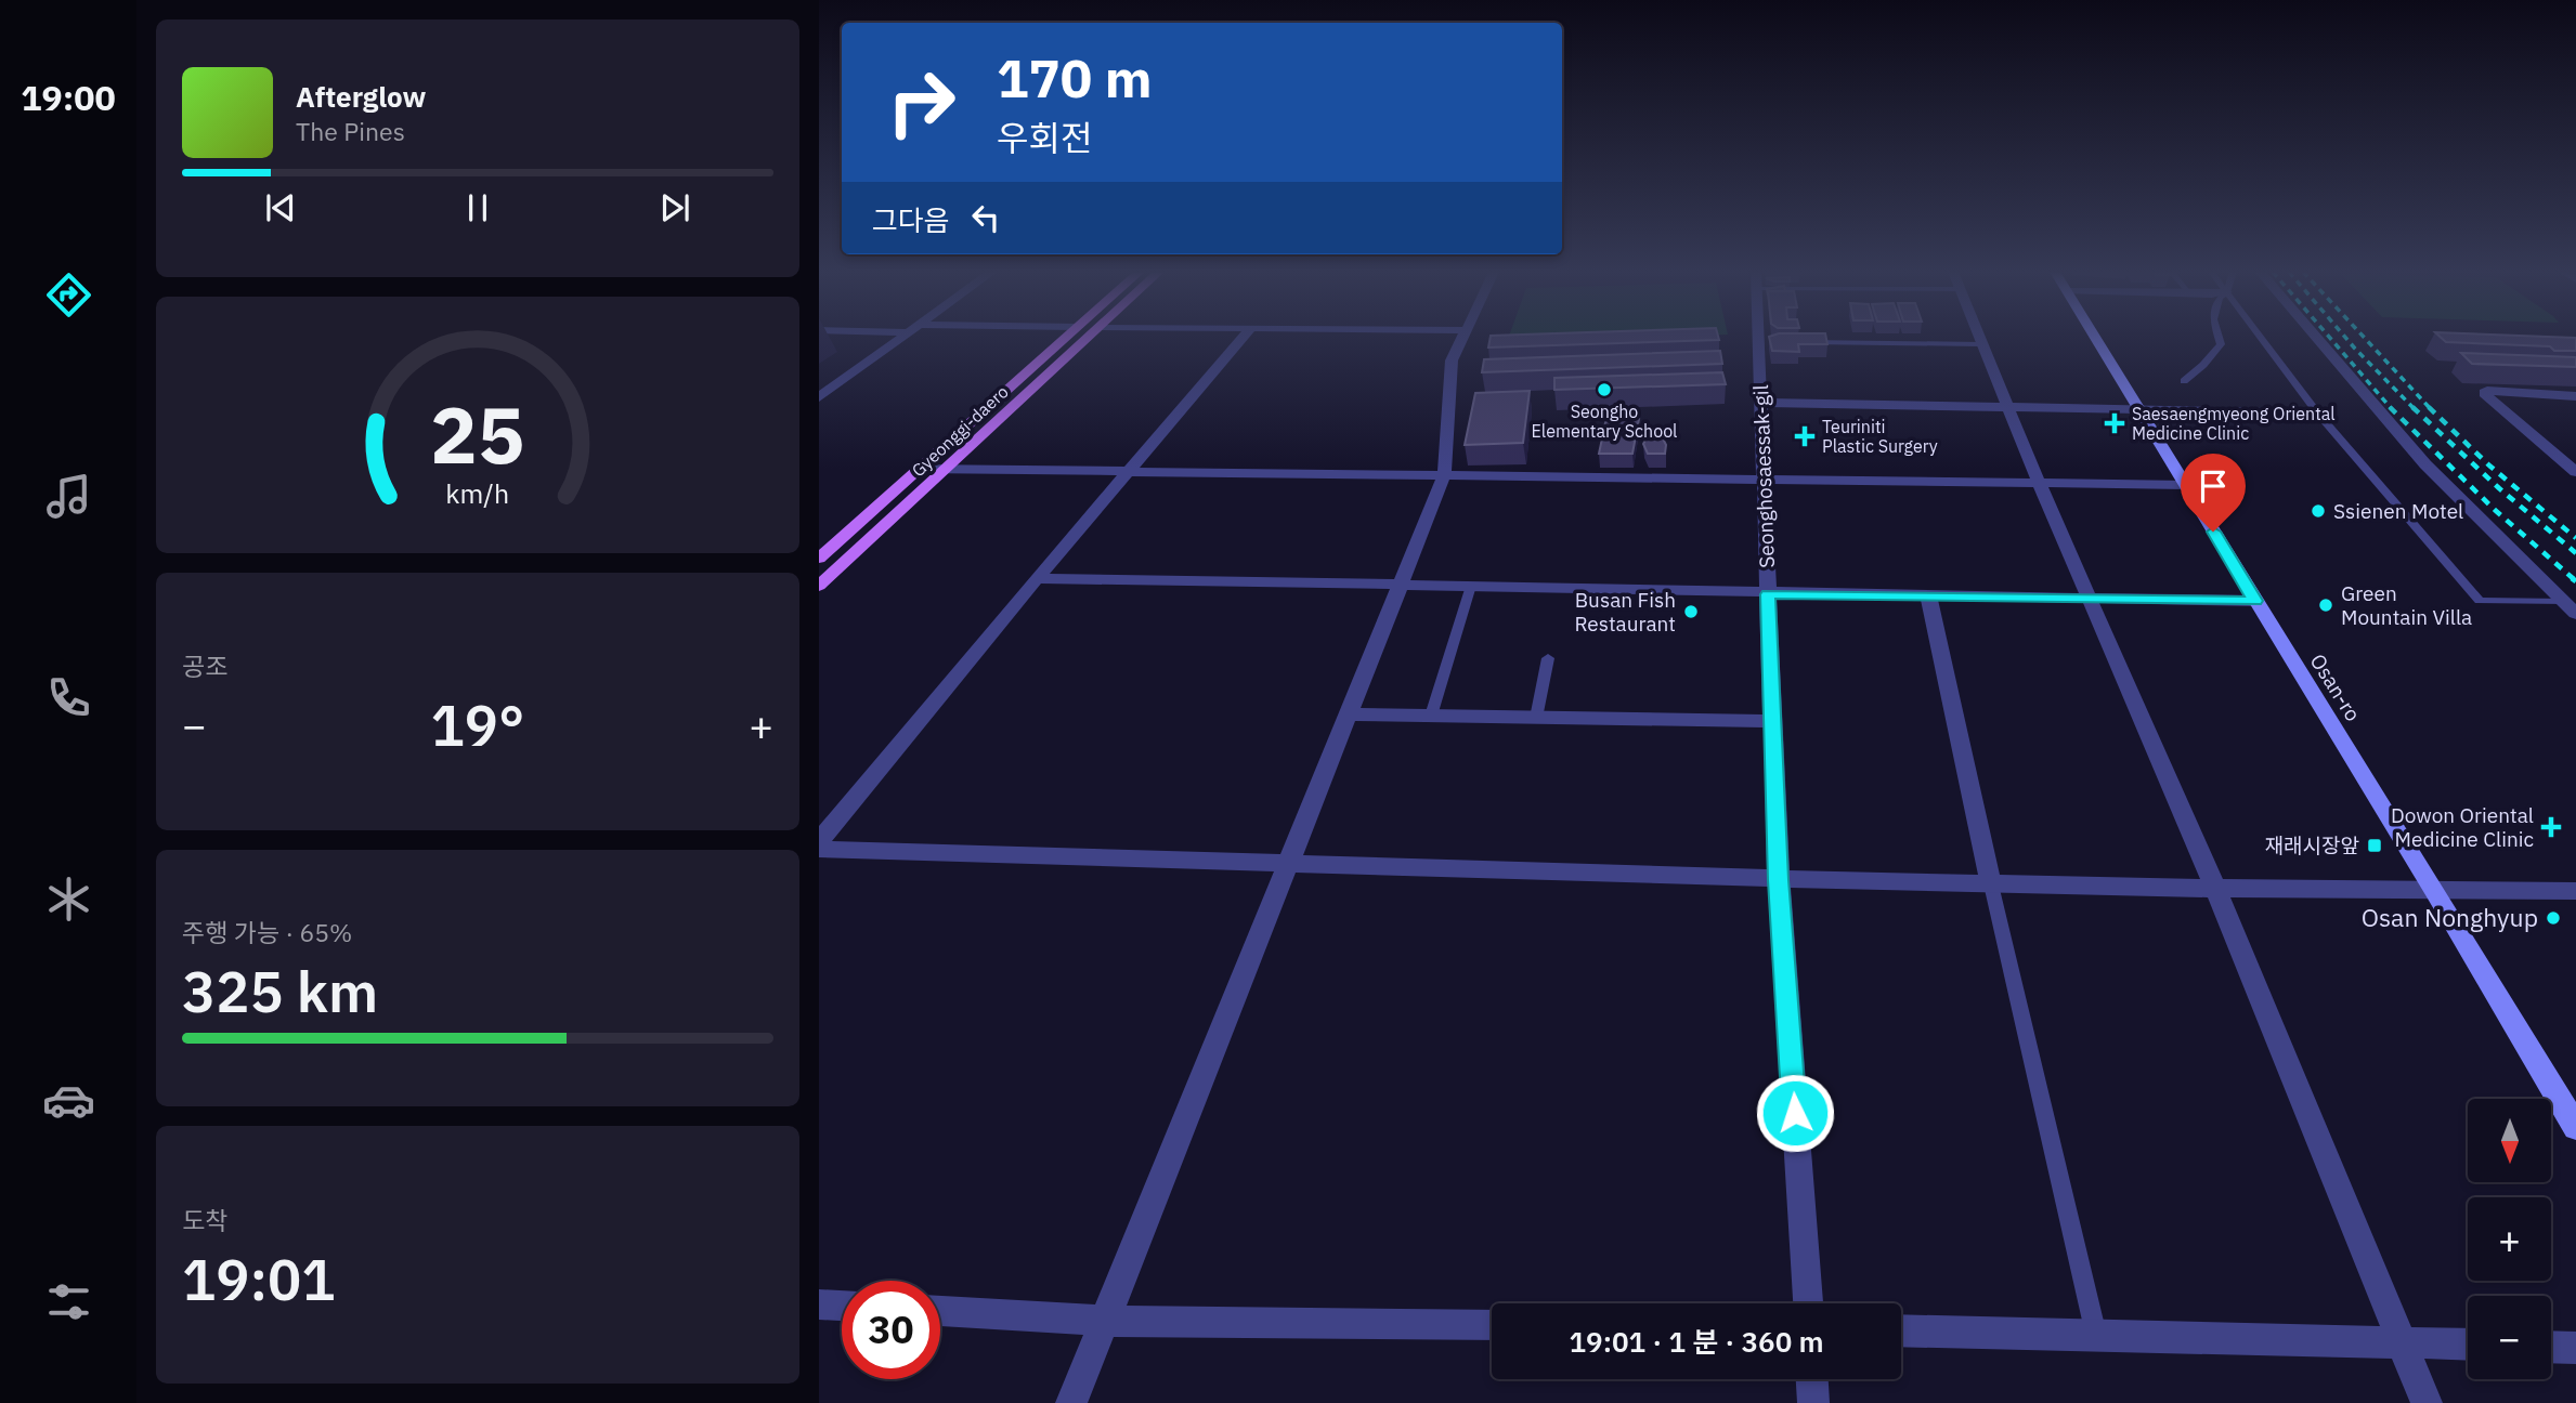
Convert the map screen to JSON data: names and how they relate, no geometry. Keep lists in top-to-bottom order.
{
  "streets": {
    "main road": ["Gyeonggi-daero"],
    "street": ["Seonghosaessak-gil", "Osan-ro"]
  },
  "places": {
    "other": [
      "Seongho Elementary School",
      "Ssienen Motel",
      "Green Mountain Villa",
      "Busan Fish Restaurant",
      "Osan Nonghyup"
    ],
    "health": ["Saesaengmyeong Oriental Medicine Clinic", "Teuriniti Plastic Surgery", "Dowon Oriental Medicine Clinic"],
    "transit": ["재래시장앞"]
  },
  "north": "bottom",
  "page": {
    "tabs": "19:00",
    "turn": ["170 m", "우회전"],
    "song": ["Afterglow", "The Pines"],
    "then": "그다음",
    "tile": [
      "공조",
      ["주행 가능 · 65%", "325 km"],
      ["도착", "19:01"]
    ],
    "heat": ["−", "19°", "+"],
    "map_buttons": ["+", "−"],
    "limit": "30",
    "trip": "19:01 · 1 분 · 360 m",
    "gauge": ["25", "km/h"]
  }
}
